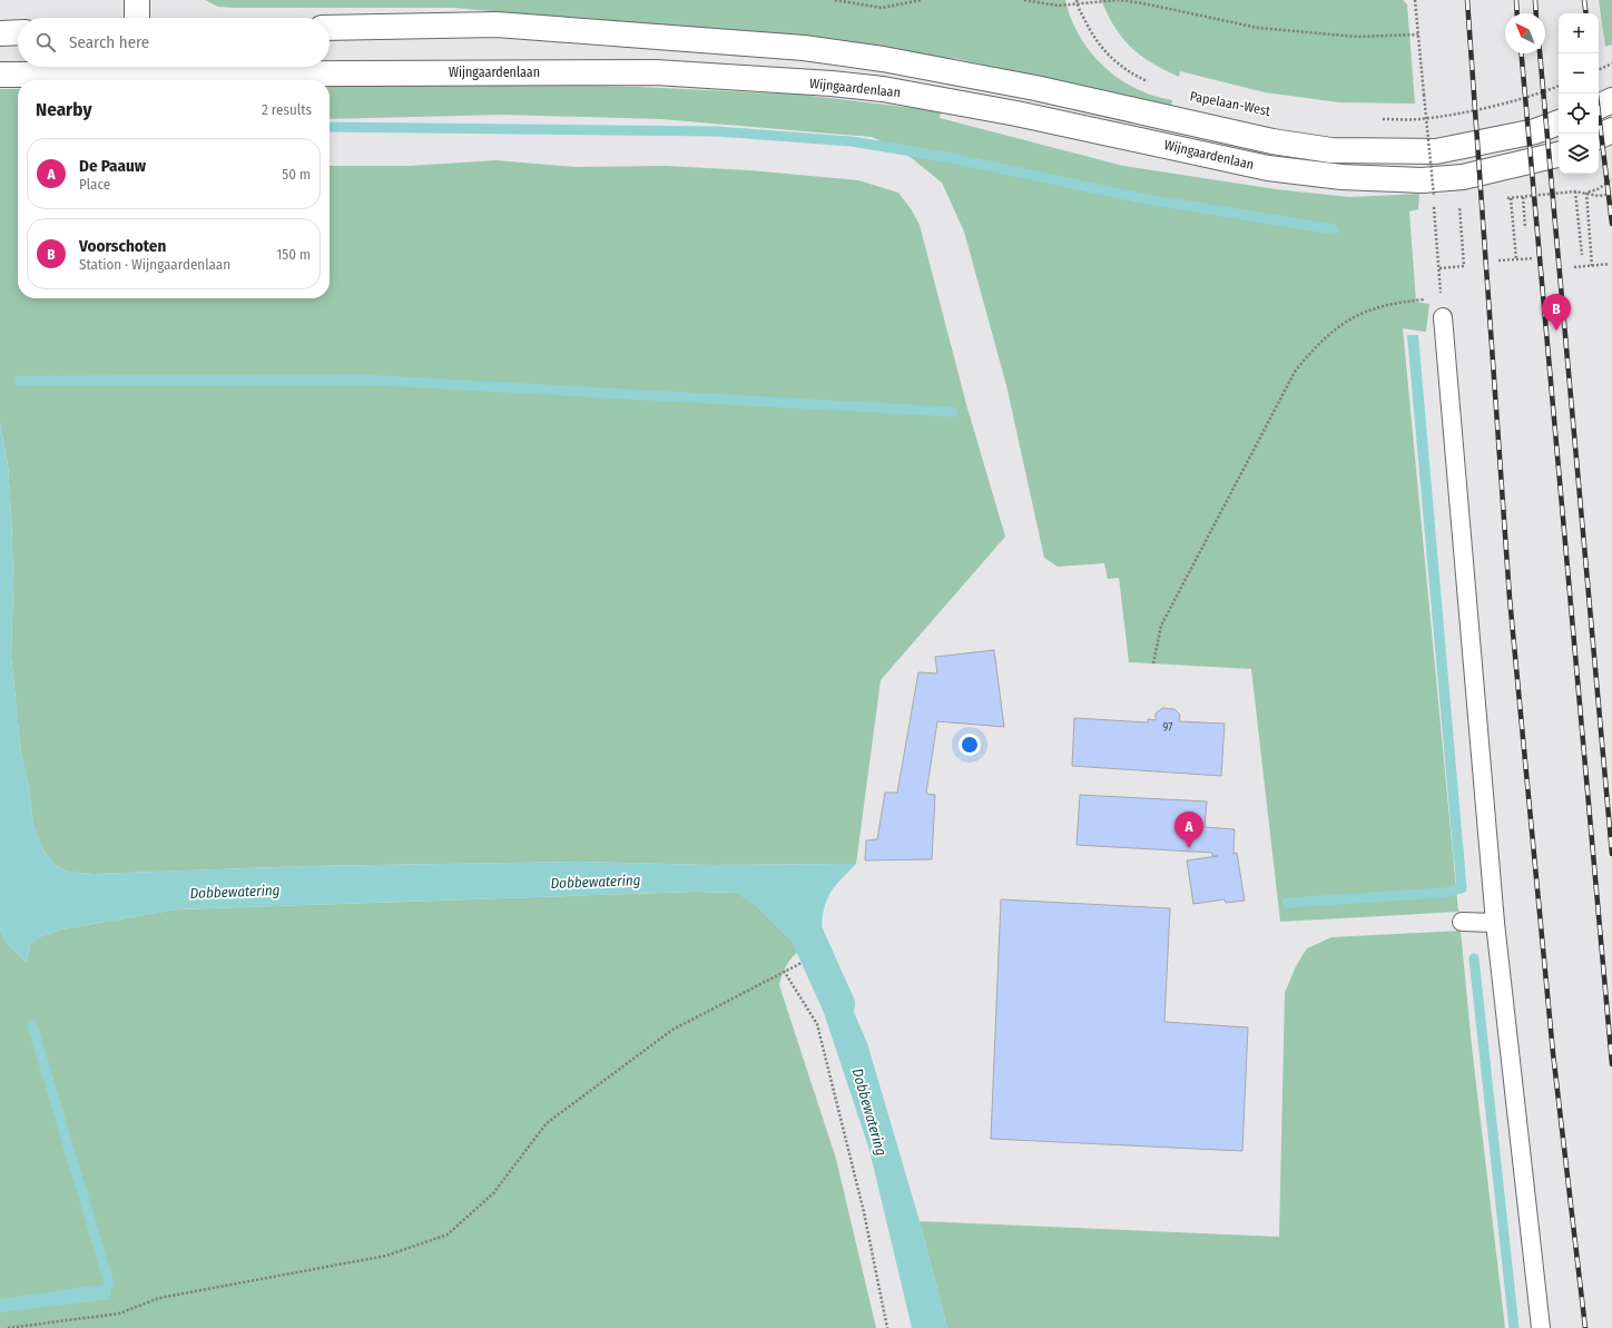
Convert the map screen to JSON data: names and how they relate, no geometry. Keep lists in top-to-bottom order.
{
  "streets": {
    "main road": ["Wijngaardenlaan"]
  },
  "water": ["Dobbewatering"],
  "house_numbers": ["97"],
  "north": "top left",
  "page": {
    "map_buttons": ["+", "−"],
    "search": "Search here",
    "heading": ["Nearby", "2 results"],
    "list": [
      {
        "mark": "A",
        "name": "De Paauw",
        "note": "Place",
        "value": "50 m"
      },
      {
        "mark": "B",
        "name": "Voorschoten",
        "note": "Station · Wijngaardenlaan",
        "value": "150 m"
      }
    ],
    "pins": ["B", "A"]
  }
}
